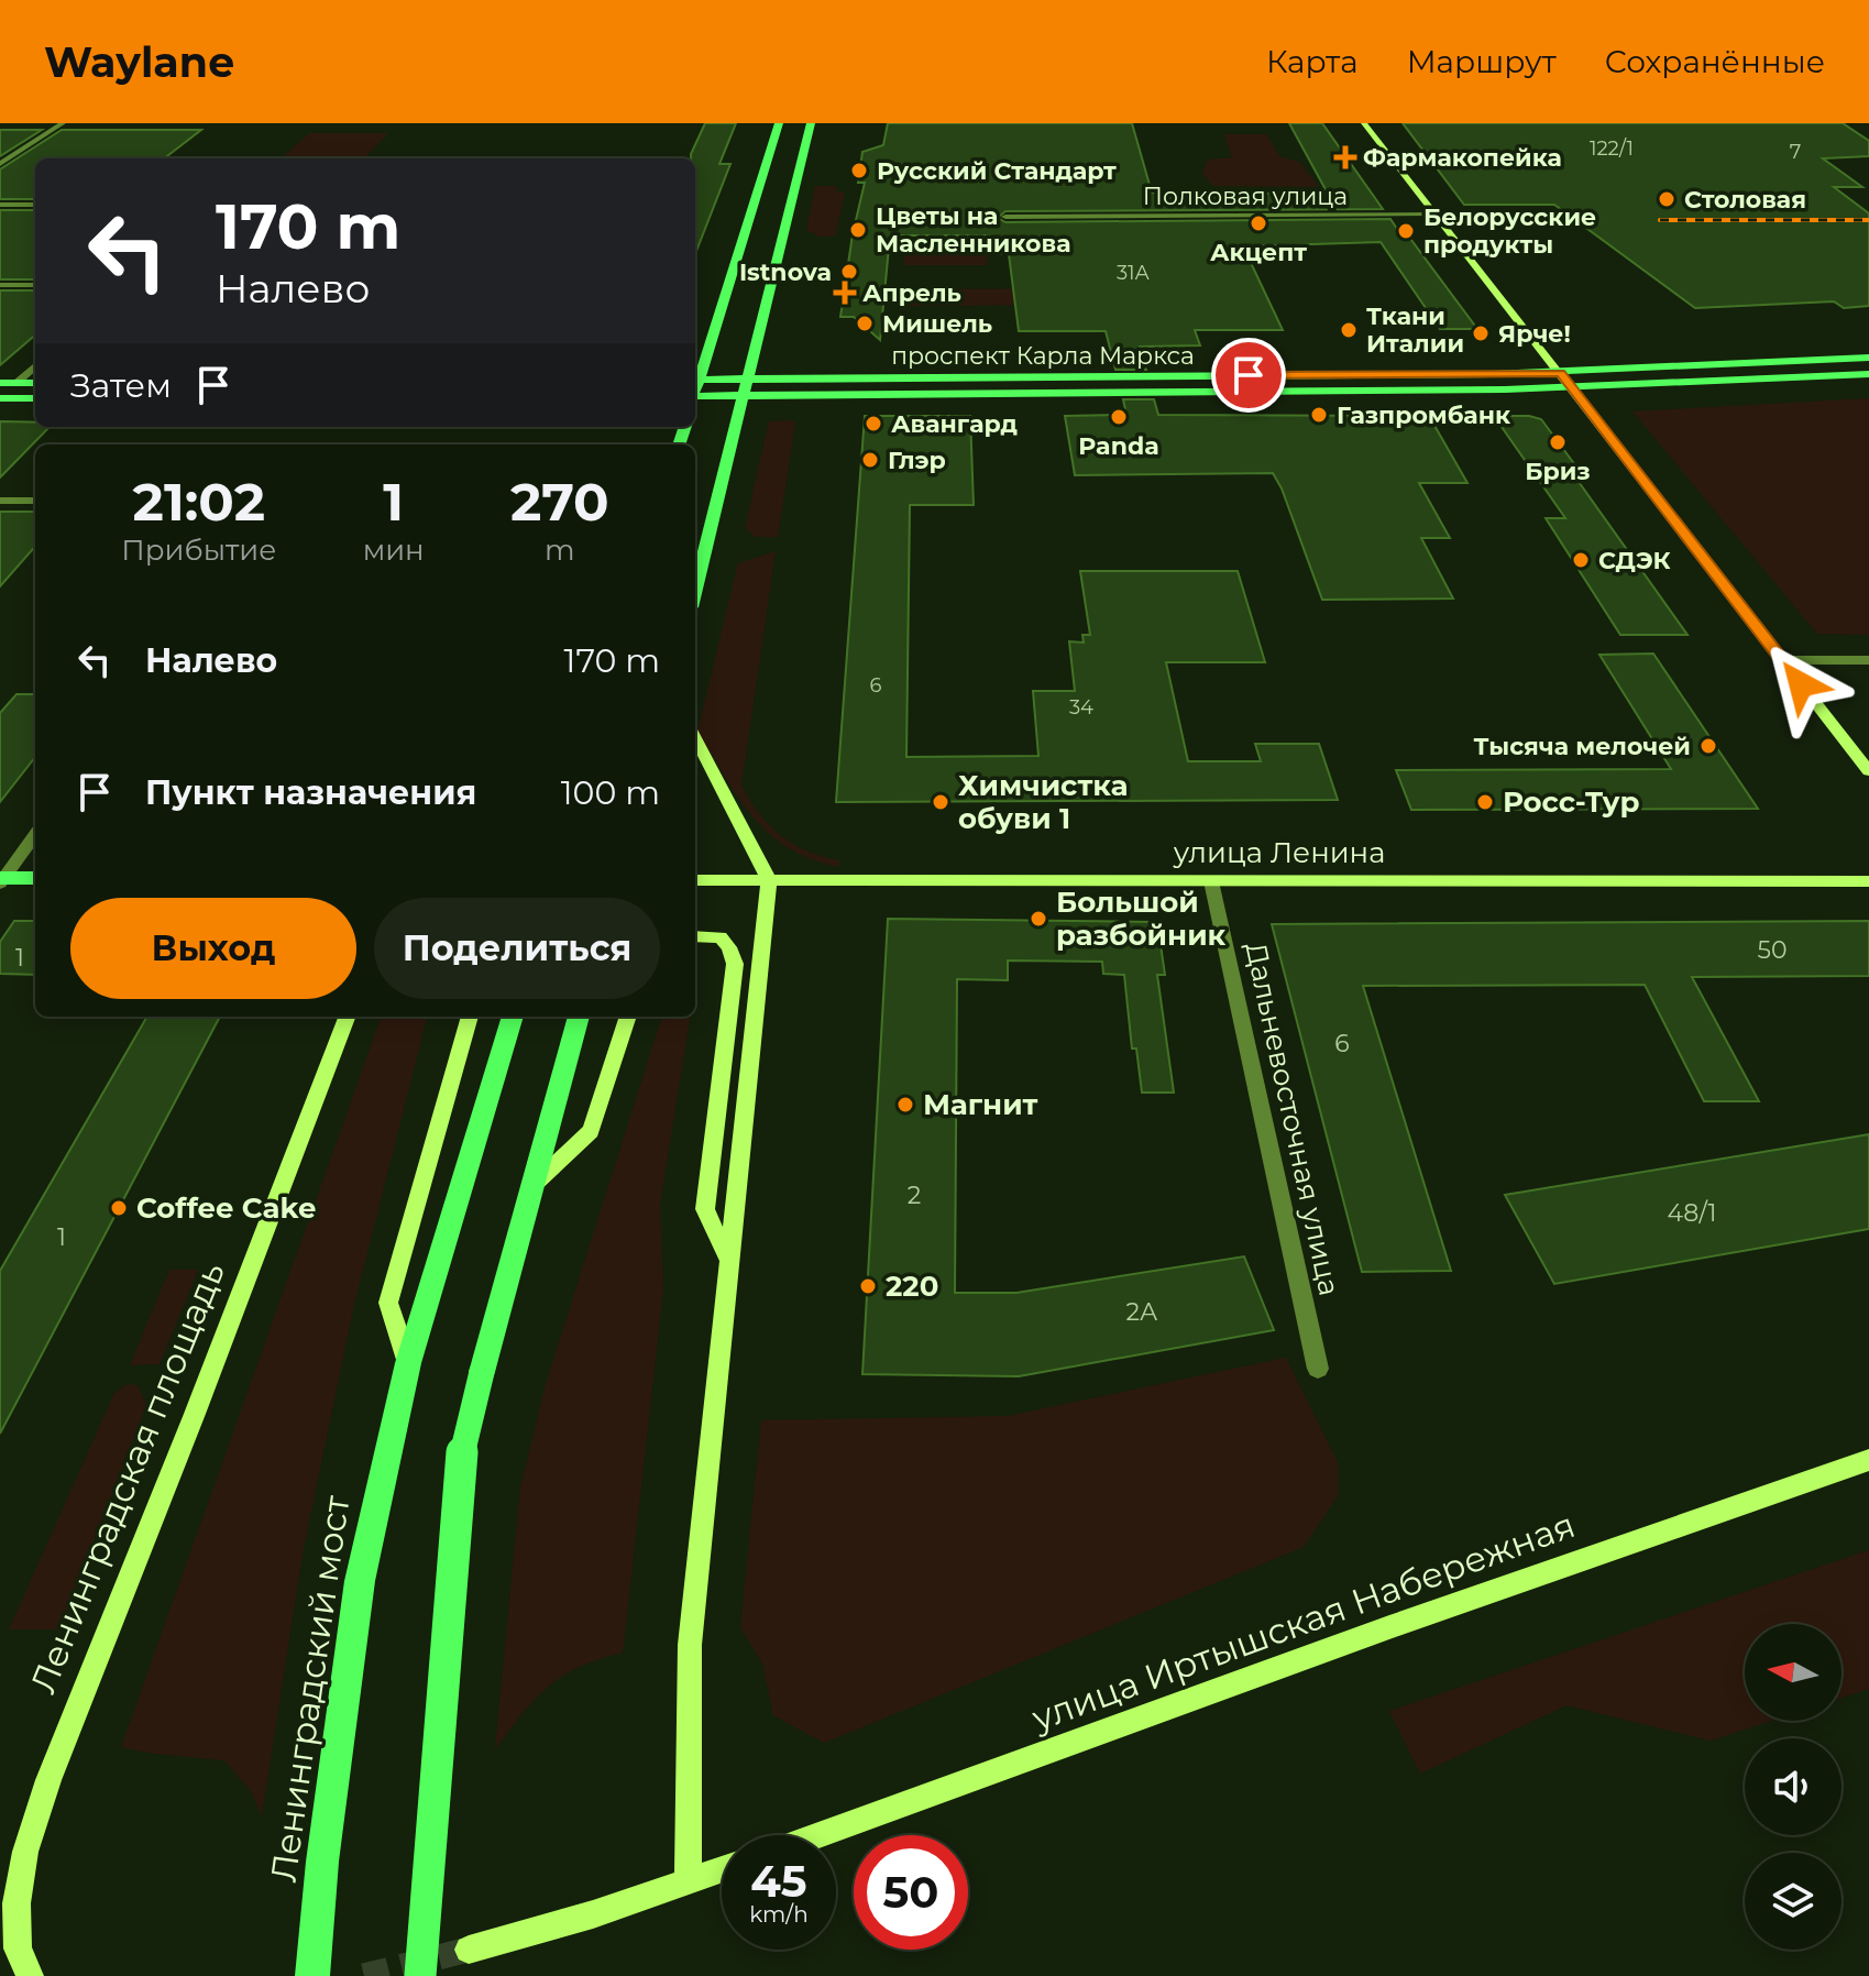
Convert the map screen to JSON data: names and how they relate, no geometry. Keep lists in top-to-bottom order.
{
  "streets": {
    "main road": [
      "проспект Карла Маркса",
      "улица Ленина",
      "Ленинградская площадь",
      "улица Иртышская Набережная",
      "Ленинградский мост"
    ],
    "street": ["Полковая улица", "Дальневосточная улица"]
  },
  "crossings": [
    ["улица Ленина", "Дальневосточная улица"]
  ],
  "places": {
    "health": ["Фармакопейка", "Апрель"],
    "other": [
      "Русский Стандарт",
      "Столовая",
      "Акцепт",
      "Цветы на Масленникова",
      "Белорусские продукты",
      "Istnova",
      "Мишель",
      "Ткани Италии",
      "Ярче!",
      "Газпромбанк",
      "Panda",
      "Авангард",
      "Бриз",
      "Глэр",
      "СДЭК",
      "Тысяча мелочей",
      "Химчистка обуви 1",
      "Росс-Тур",
      "Большой разбойник",
      "Магнит",
      "Coffee Cake",
      "220"
    ]
  },
  "house_numbers": [
    "122/1",
    "7",
    "31А",
    "6",
    "34",
    "50",
    "1",
    "6",
    "2",
    "48/1",
    "1",
    "2А"
  ],
  "north": "left",
  "page": {
    "header": "Waylane",
    "nav": ["Карта", "Маршрут", "Сохранённые"],
    "turn": ["170 m", "Налево"],
    "then": "Затем",
    "eta": [
      "21:02",
      "Прибытие",
      "1",
      "мин",
      "270",
      "m"
    ],
    "list": [
      {
        "name": "Налево",
        "value": "170 m"
      },
      {
        "name": "Пункт назначения",
        "value": "100 m"
      }
    ],
    "buttons": ["Выход", "Поделиться"],
    "speed": "45 km/h",
    "limit": "50"
  }
}
